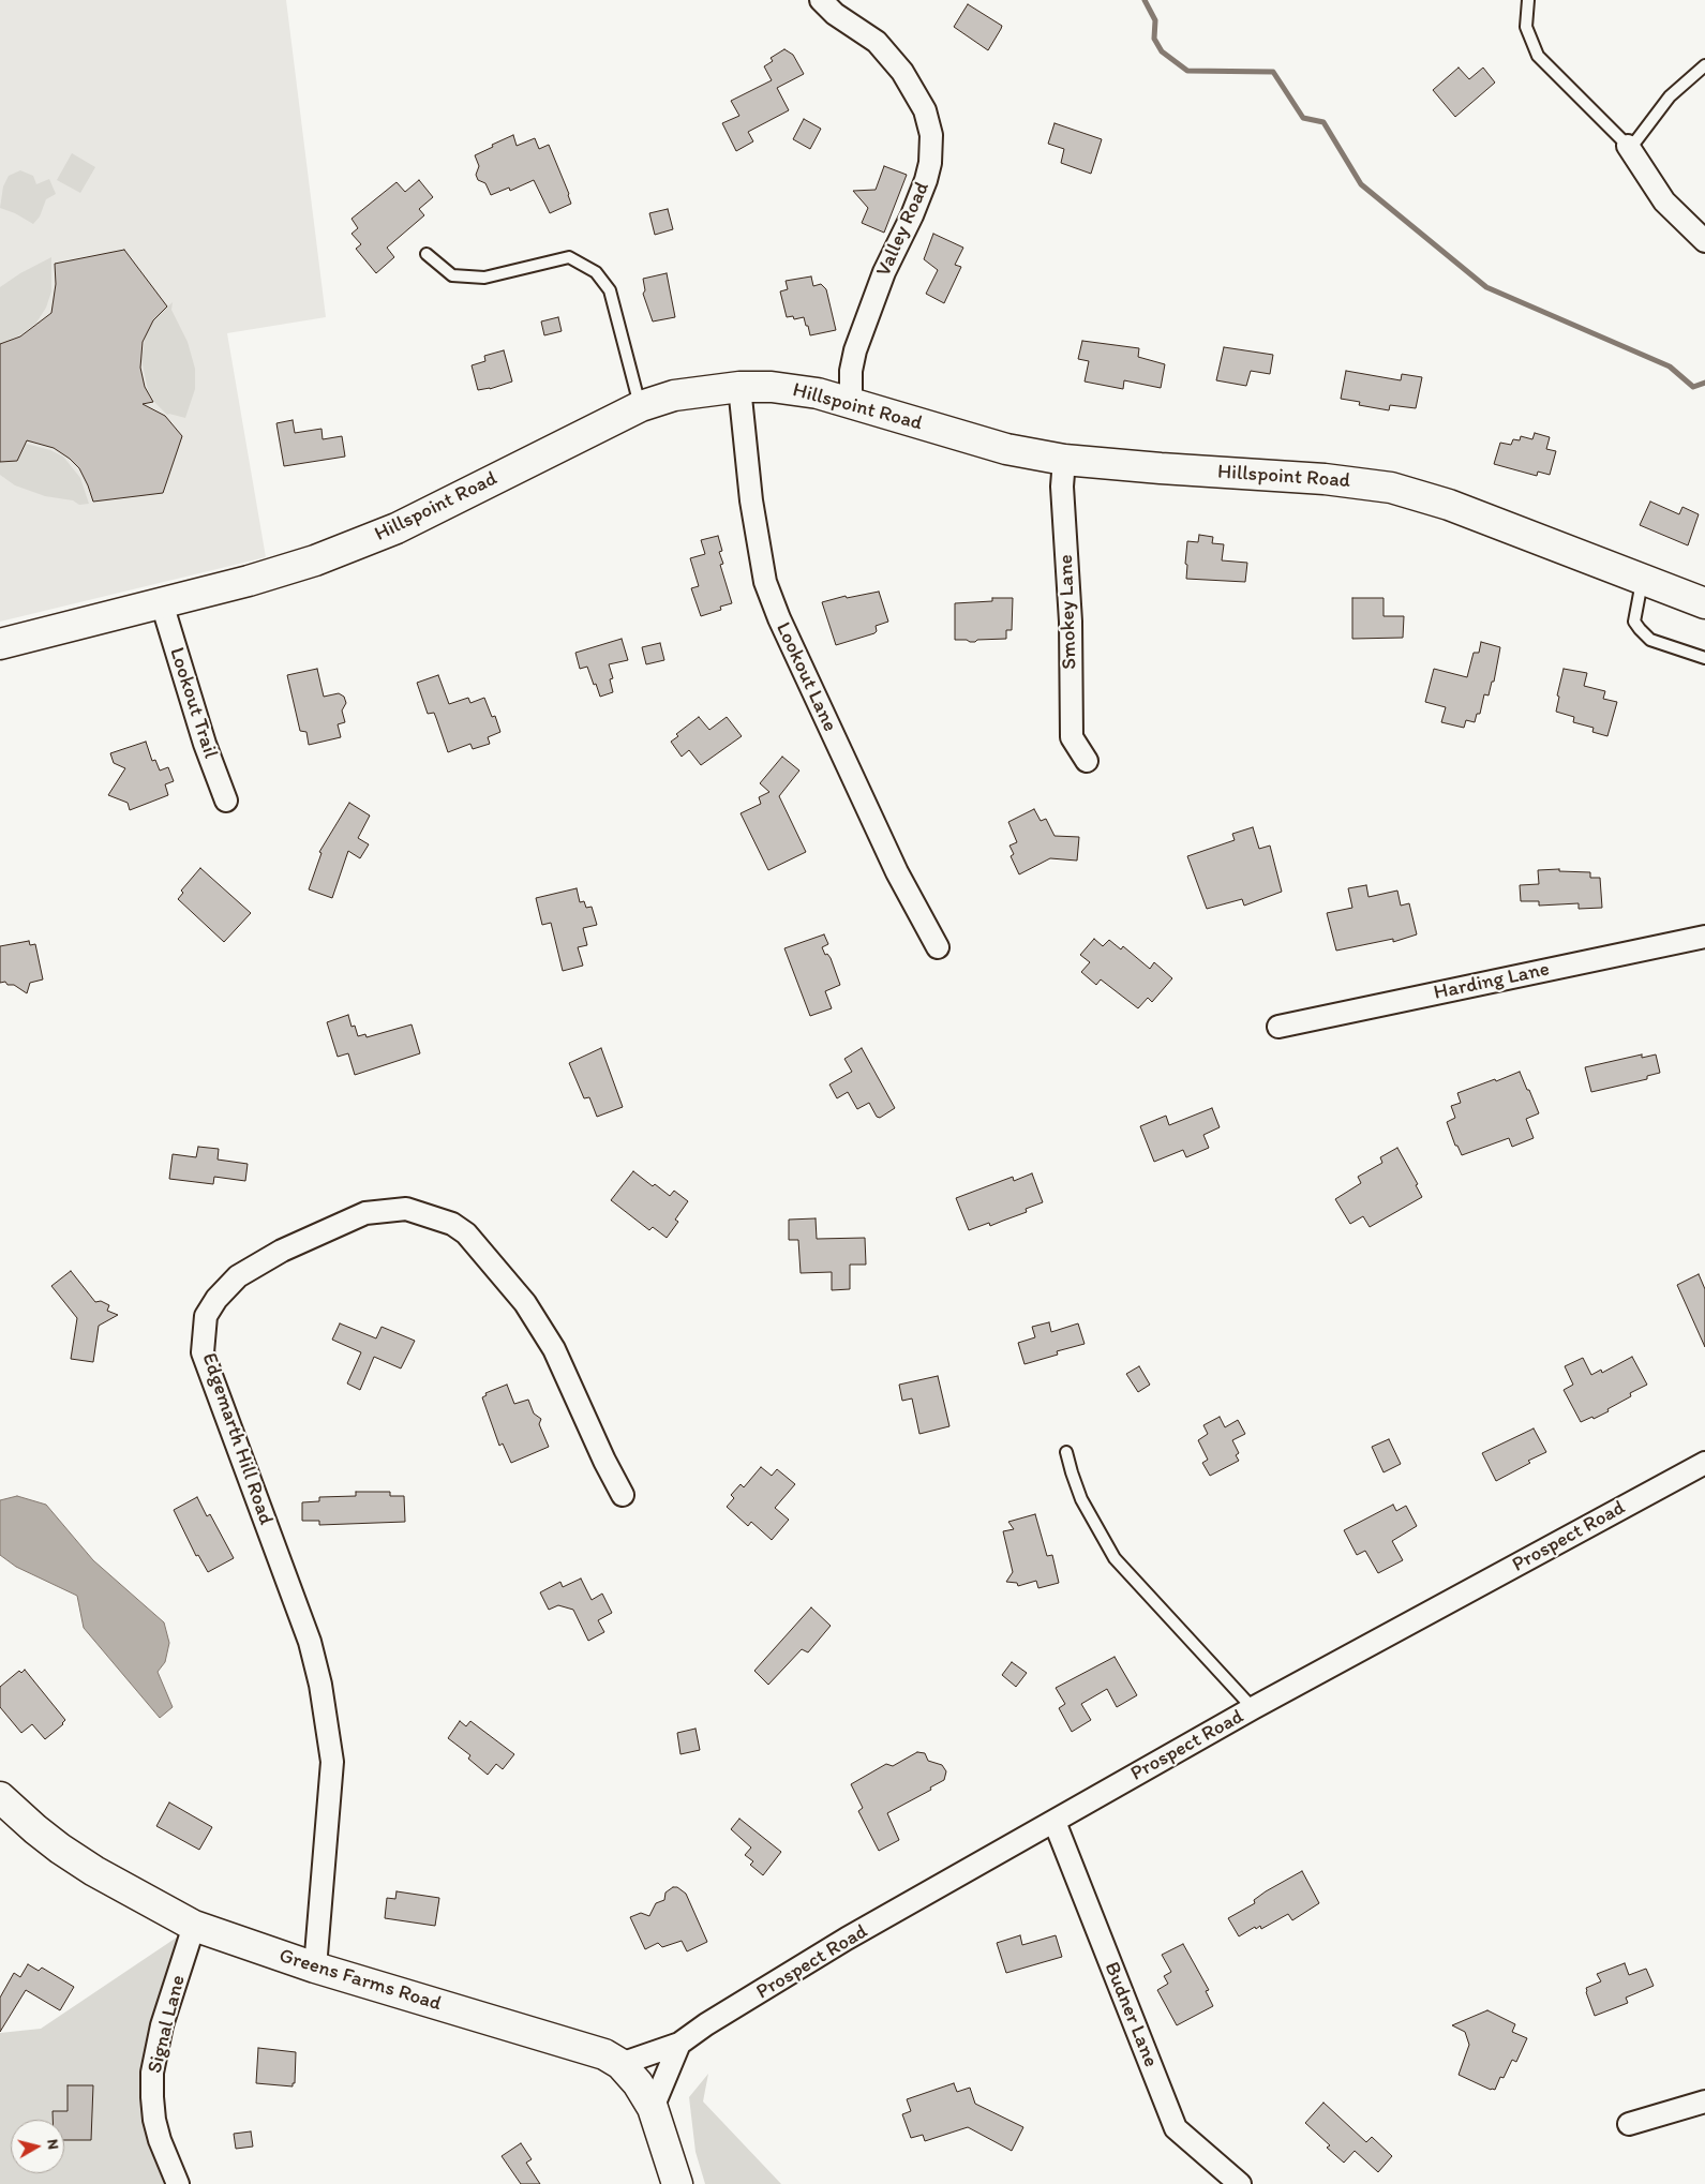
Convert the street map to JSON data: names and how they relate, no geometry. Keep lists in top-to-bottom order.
{
  "streets": {
    "street": [
      "Valley Road",
      "Hillspoint Road",
      "Smokey Lane",
      "Lookout Lane",
      "Lookout Trail",
      "Harding Lane",
      "Edgemarth Hill Road",
      "Prospect Road",
      "Greens Farms Road",
      "Budner Lane",
      "Signal Lane"
    ]
  },
  "crossings": [
    ["Valley Road", "Hillspoint Road"],
    ["Hillspoint Road", "Smokey Lane"],
    ["Hillspoint Road", "Lookout Lane"],
    ["Hillspoint Road", "Lookout Trail"],
    ["Edgemarth Hill Road", "Greens Farms Road"],
    ["Prospect Road", "Greens Farms Road"],
    ["Prospect Road", "Budner Lane"],
    ["Greens Farms Road", "Signal Lane"]
  ],
  "north": "right"
}
